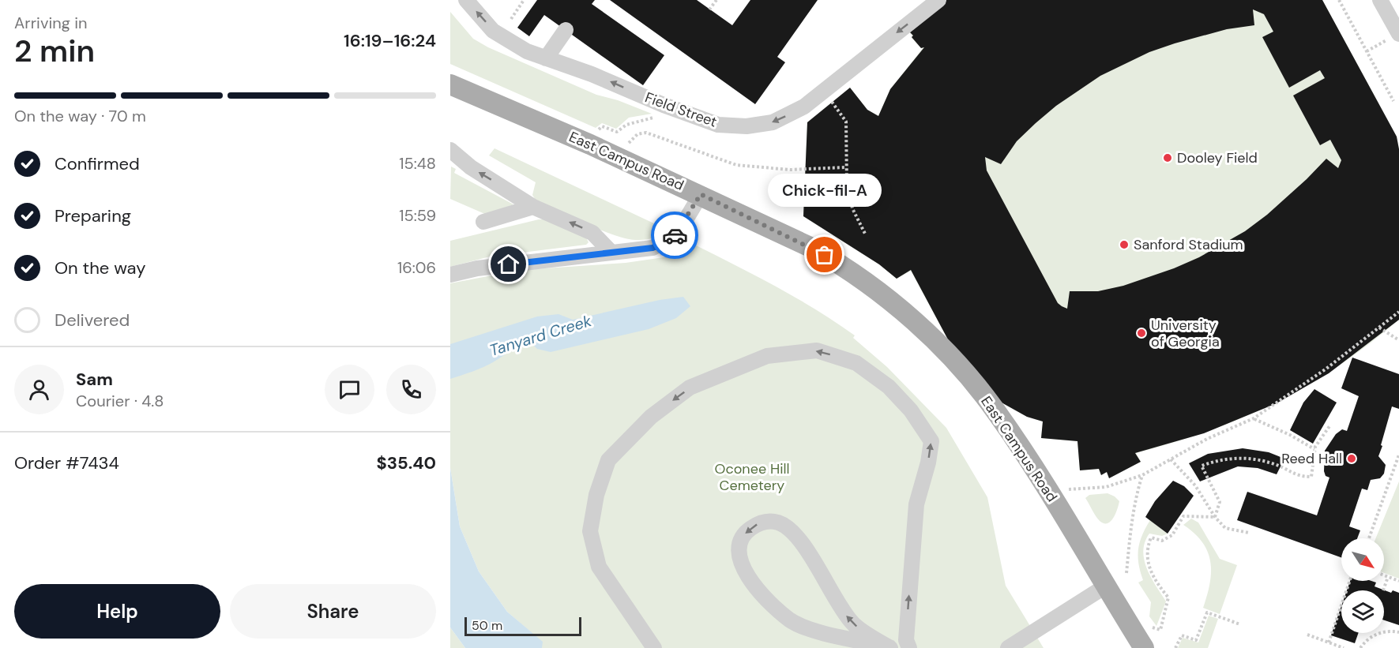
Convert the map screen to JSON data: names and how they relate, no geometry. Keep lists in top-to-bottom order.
{
  "streets": {
    "main road": ["East Campus Road"],
    "street": ["Field Street"]
  },
  "one_way": ["Field Street"],
  "water": ["Tanyard Creek"],
  "parks": ["Oconee Hill Cemetery"],
  "places": [
    "Dooley Field",
    "Sanford Stadium",
    "Chick-fil-A",
    "University of Georgia",
    "Reed Hall"
  ],
  "scale_bar": "50 m",
  "north": "bottom right",
  "page": {
    "heading": ["2 min", "Arriving in", "16:19–16:24"],
    "panel": [
      "Sam",
      "Courier · 4.8",
      "Order #7434",
      "$35.40"
    ],
    "bar": "On the way · 70 m",
    "list": [
      ["Confirmed", "15:48"],
      ["Preparing", "15:59"],
      ["On the way", "16:06"],
      "Delivered"
    ],
    "bubble": "Chick-fil-A",
    "buttons": ["Help", "Share"],
    "scale": "50 m"
  }
}
